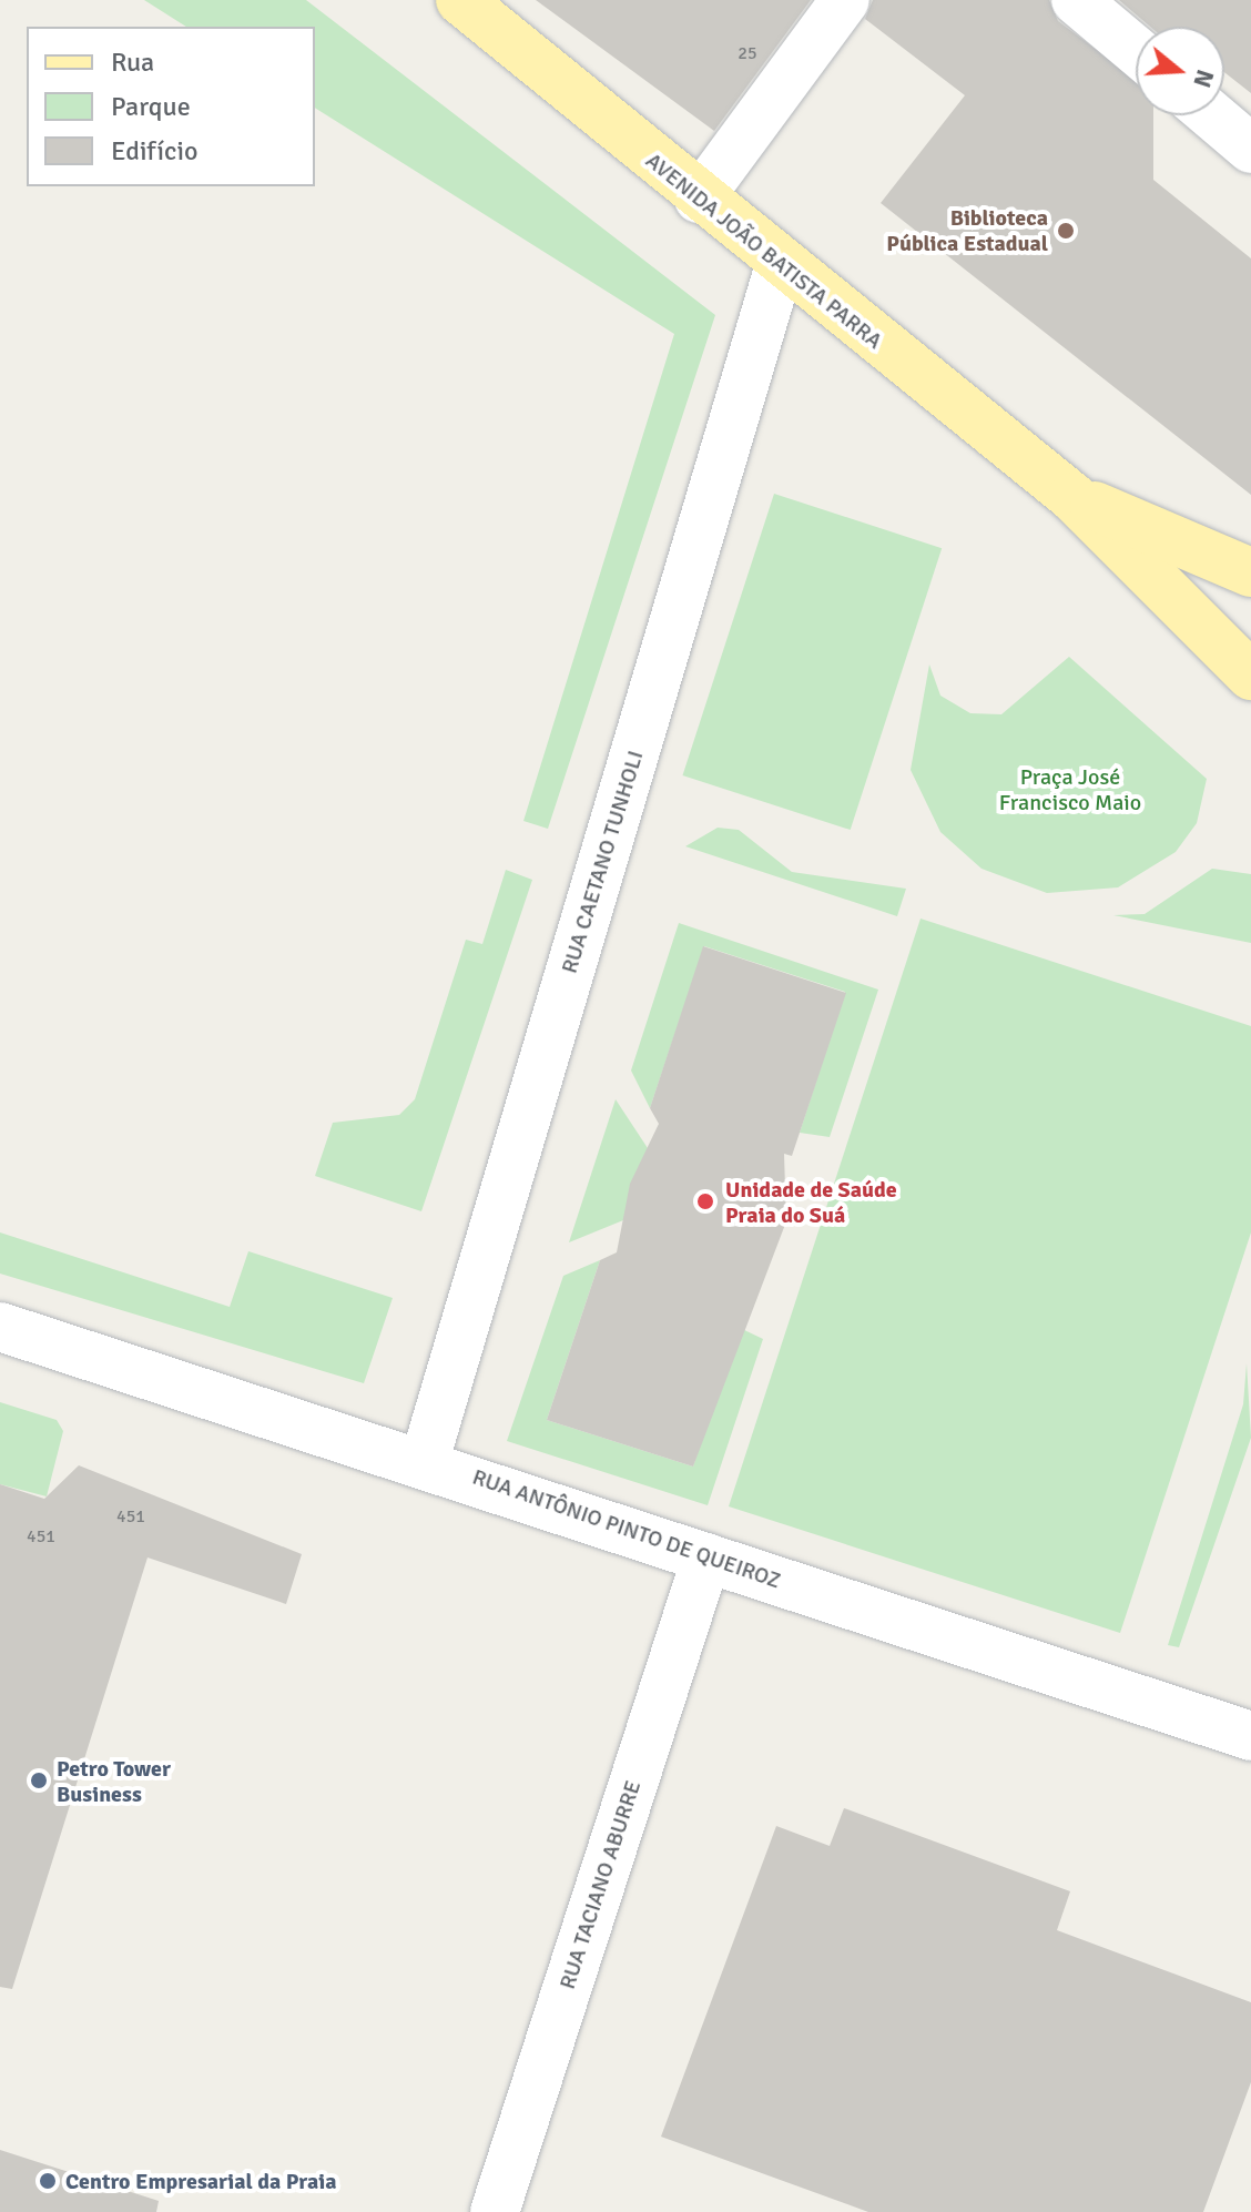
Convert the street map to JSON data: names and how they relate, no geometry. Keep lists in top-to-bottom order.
{
  "streets": {
    "main road": ["AVENIDA JOÃO BATISTA PARRA"],
    "street": ["RUA CAETANO TUNHOLI", "RUA ANTÔNIO PINTO DE QUEIROZ", "RUA TACIANO ABURRE"]
  },
  "crossings": [
    ["AVENIDA JOÃO BATISTA PARRA", "RUA CAETANO TUNHOLI"],
    ["RUA CAETANO TUNHOLI", "RUA ANTÔNIO PINTO DE QUEIROZ"],
    ["RUA ANTÔNIO PINTO DE QUEIROZ", "RUA TACIANO ABURRE"]
  ],
  "parks": ["Praça José Francisco Maio"],
  "places": [
    "Biblioteca Pública Estadual",
    "Unidade de Saúde Praia do Suá",
    "Petro Tower Business",
    "Centro Empresarial da Praia"
  ],
  "house_numbers": ["25", "451", "451"],
  "legend": ["Rua", "Parque", "Edifício"],
  "north": "right"
}
